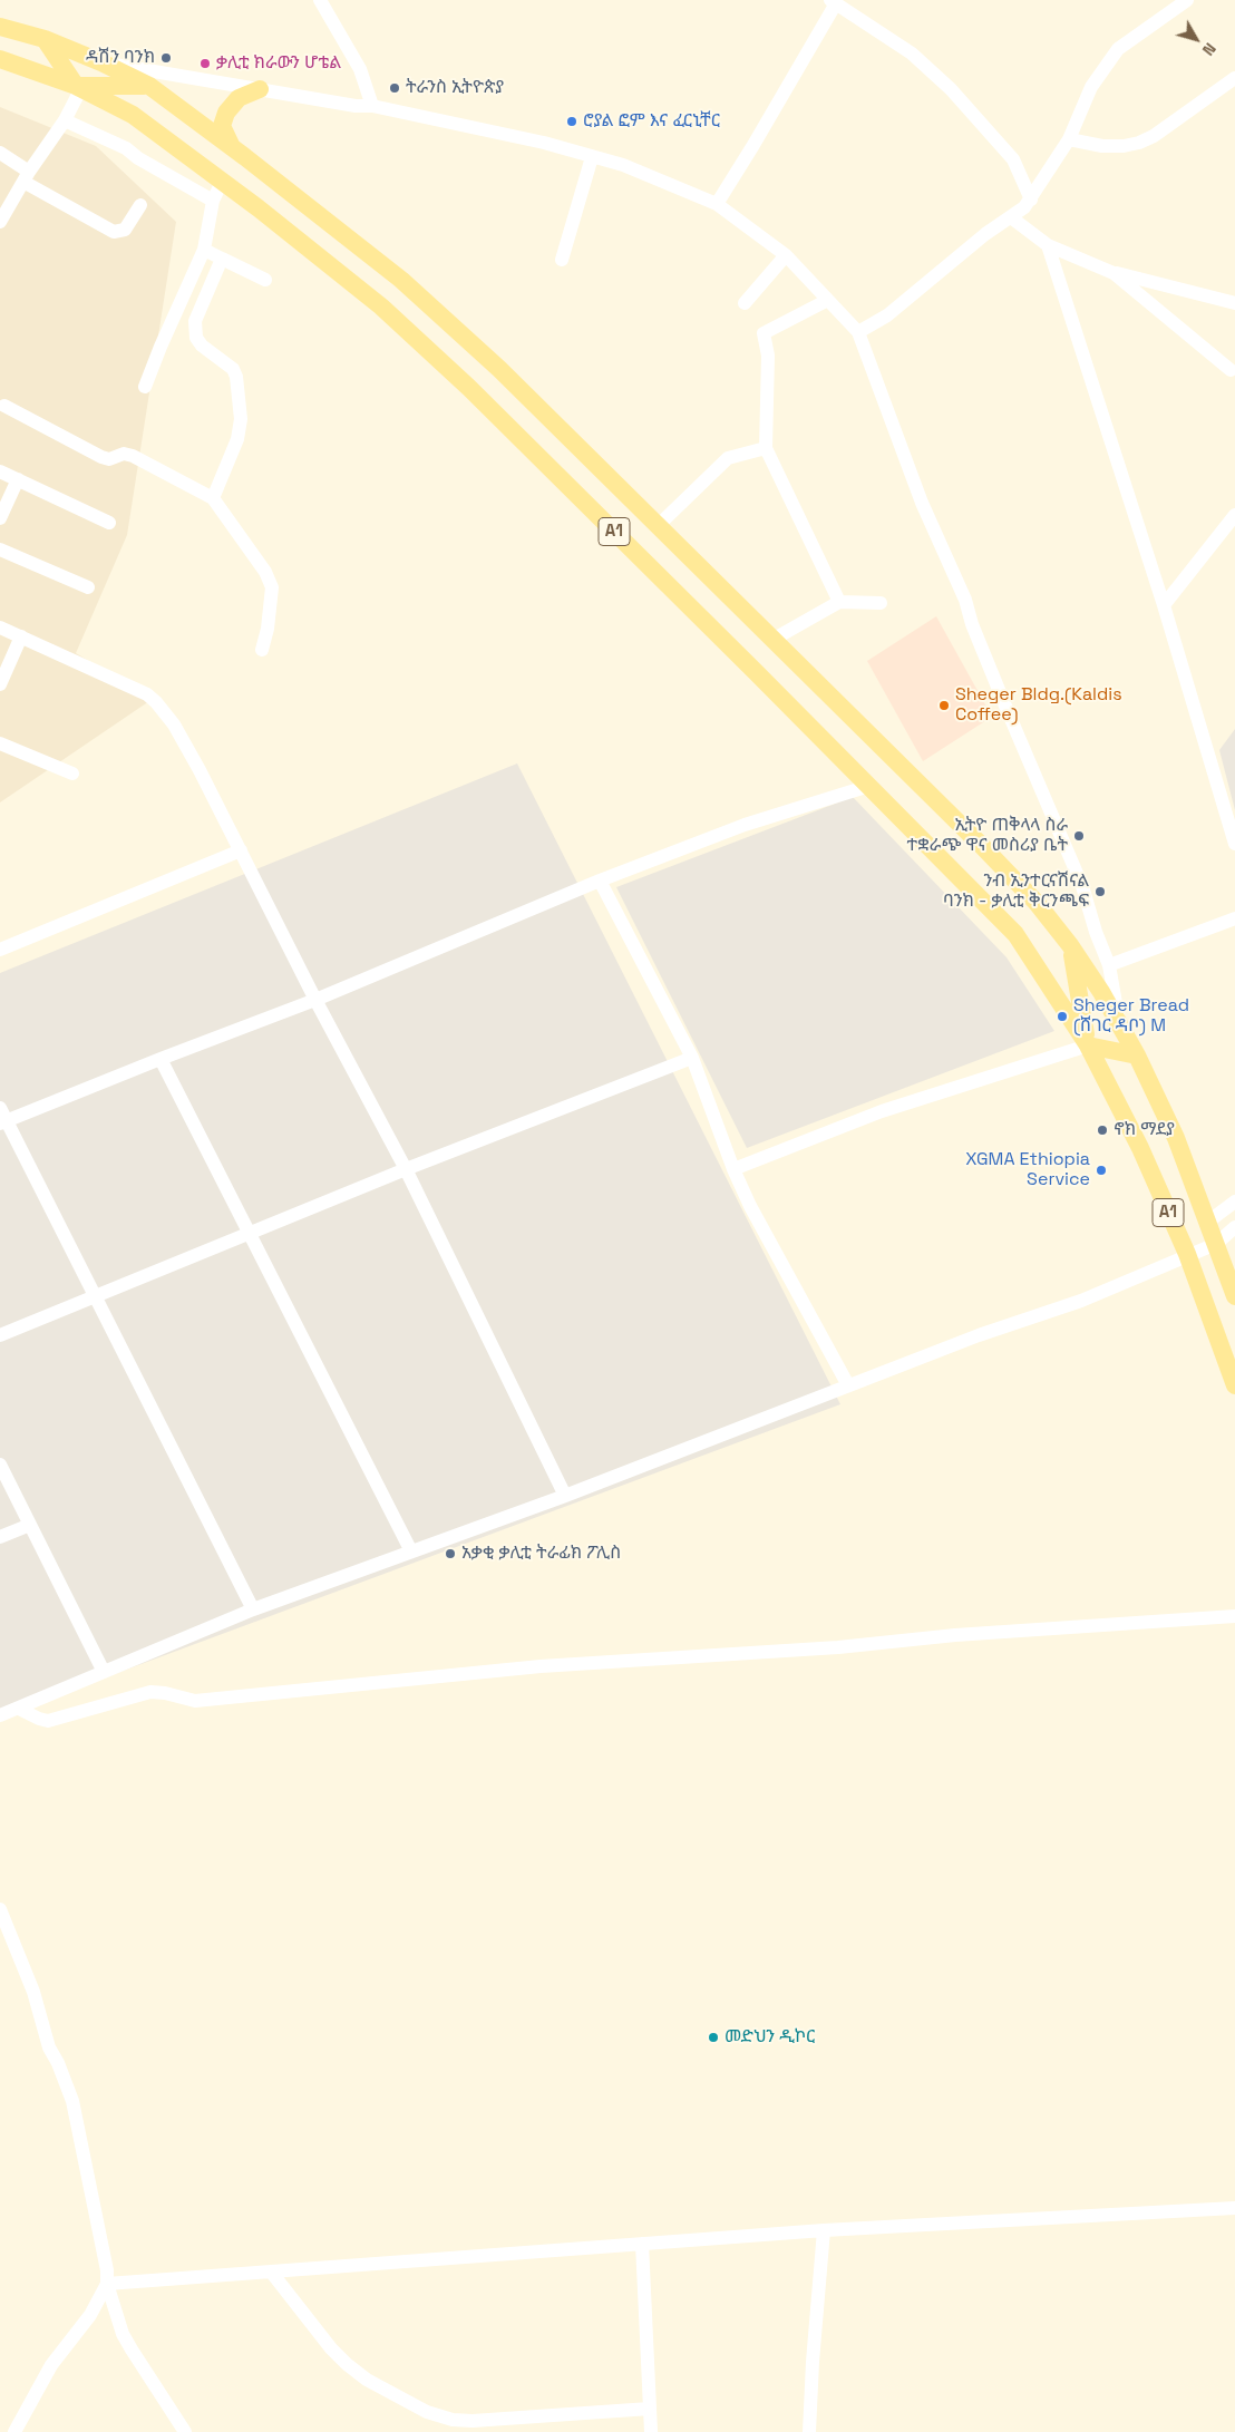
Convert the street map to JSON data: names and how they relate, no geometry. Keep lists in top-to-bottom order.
{
  "streets": {
    "main road": ["A1"]
  },
  "places": [
    "ዳሽን ባንክ",
    "ቃሊቲ ክራውን ሆቴል",
    "ትራንስ ኢትዮጵያ",
    "ሮያል ፎም እና ፈርኒቸር",
    "Sheger Bldg.(Kaldis Coffee)",
    "ኢትዮ ጠቅላላ ስራ ተቋራጭ ዋና መስሪያ ቤት",
    "ንብ ኢንተርናሽናል ባንክ - ቃሊቲ ቅርንጫፍ",
    "Sheger Bread (ሸገር ዳቦ) M",
    "ኖክ ማደያ",
    "XGMA Ethiopia Service",
    "አቃቂ ቃሊቲ ትራፊክ ፖሊስ",
    "መድህን ዲኮር"
  ],
  "north": "bottom right"
}
